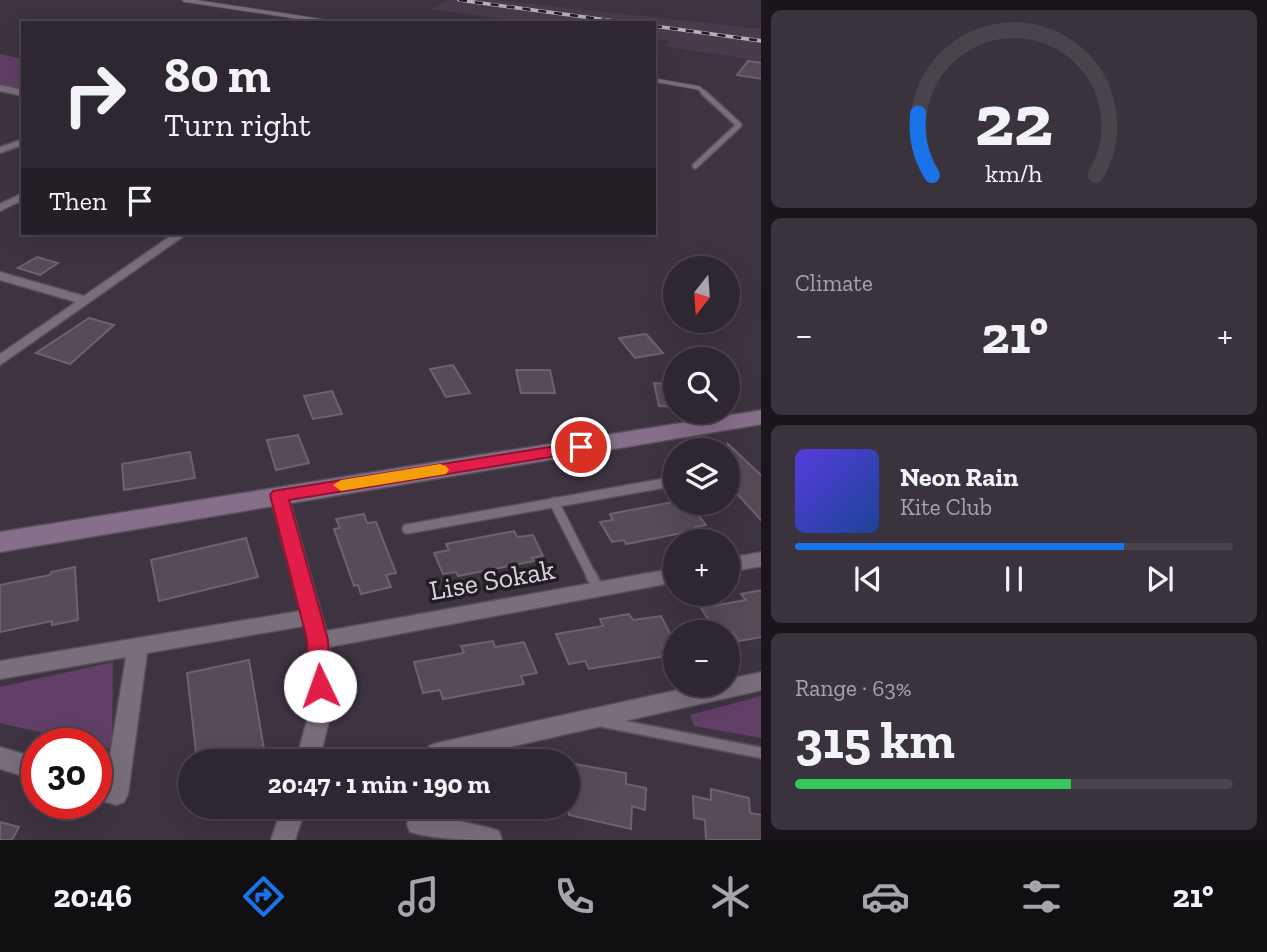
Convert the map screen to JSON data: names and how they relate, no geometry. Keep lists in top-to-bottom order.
{
  "streets": {
    "street": ["Lise Sokak"]
  },
  "north": "bottom",
  "page": {
    "turn": ["80 m", "Turn right"],
    "then": "Then",
    "tile": [
      "Climate",
      ["Range · 63%", "315 km"]
    ],
    "map_buttons": ["+", "−"],
    "heat": ["−", "21°", "+"],
    "song": ["Neon Rain", "Kite Club"],
    "limit": "30",
    "trip": "20:47 · 1 min · 190 m",
    "tabs": ["20:46", "21°"],
    "gauge": ["22", "km/h"]
  }
}
